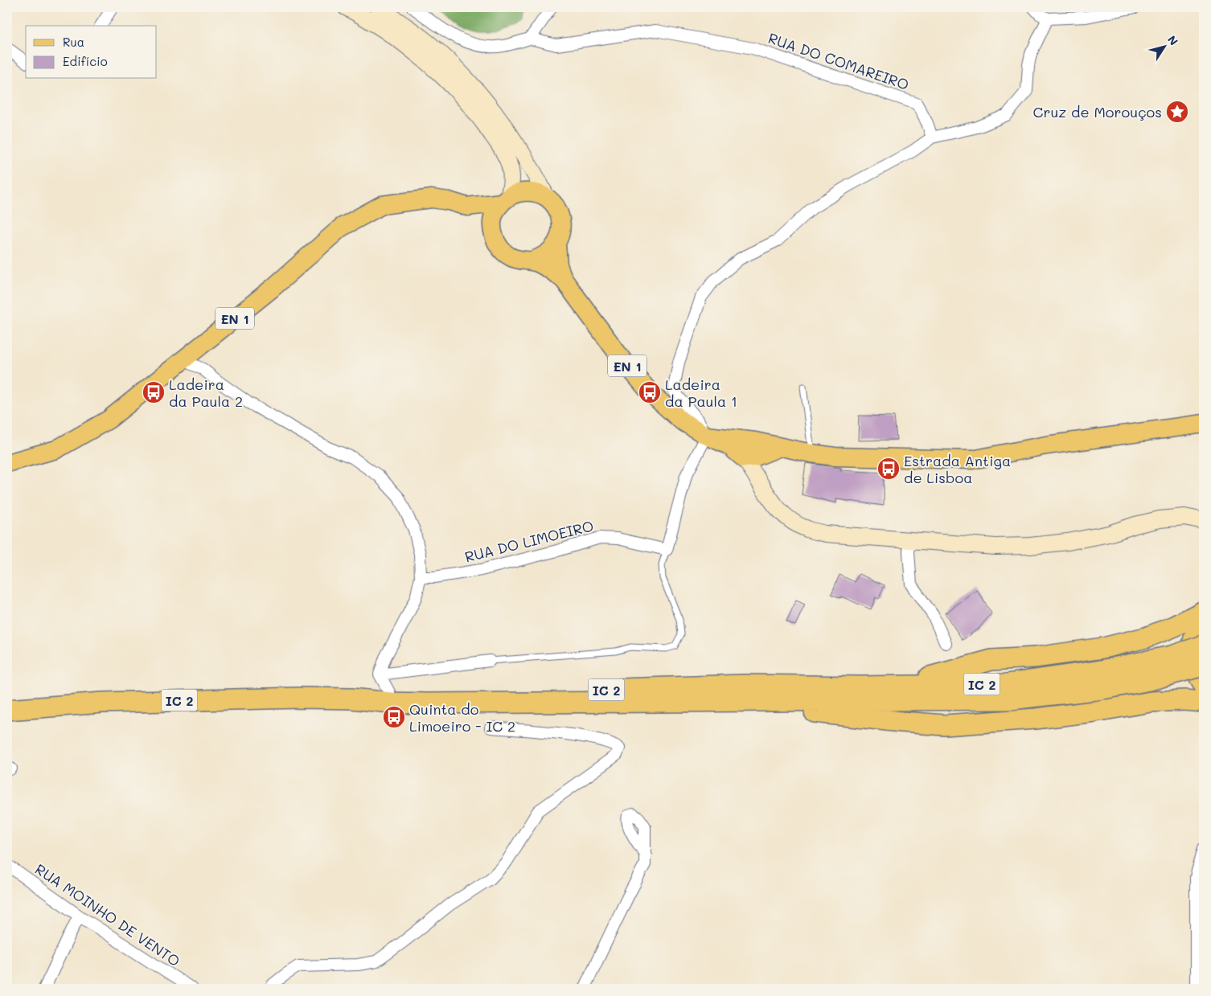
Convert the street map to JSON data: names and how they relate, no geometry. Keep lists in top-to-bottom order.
{
  "streets": {
    "highway": ["IC 2"],
    "main road": ["EN 1"],
    "street": ["RUA DO COMAREIRO", "RUA DO LIMOEIRO", "RUA MOINHO DE VENTO"]
  },
  "places": {
    "place": ["Cruz de Morouços"],
    "bus stop": [
      "Ladeira da Paula 2",
      "Ladeira da Paula 1",
      "Estrada Antiga de Lisboa",
      "Quinta do Limoeiro - IC 2"
    ]
  },
  "legend": ["Rua", "Edifício"],
  "north": "top right"
}
